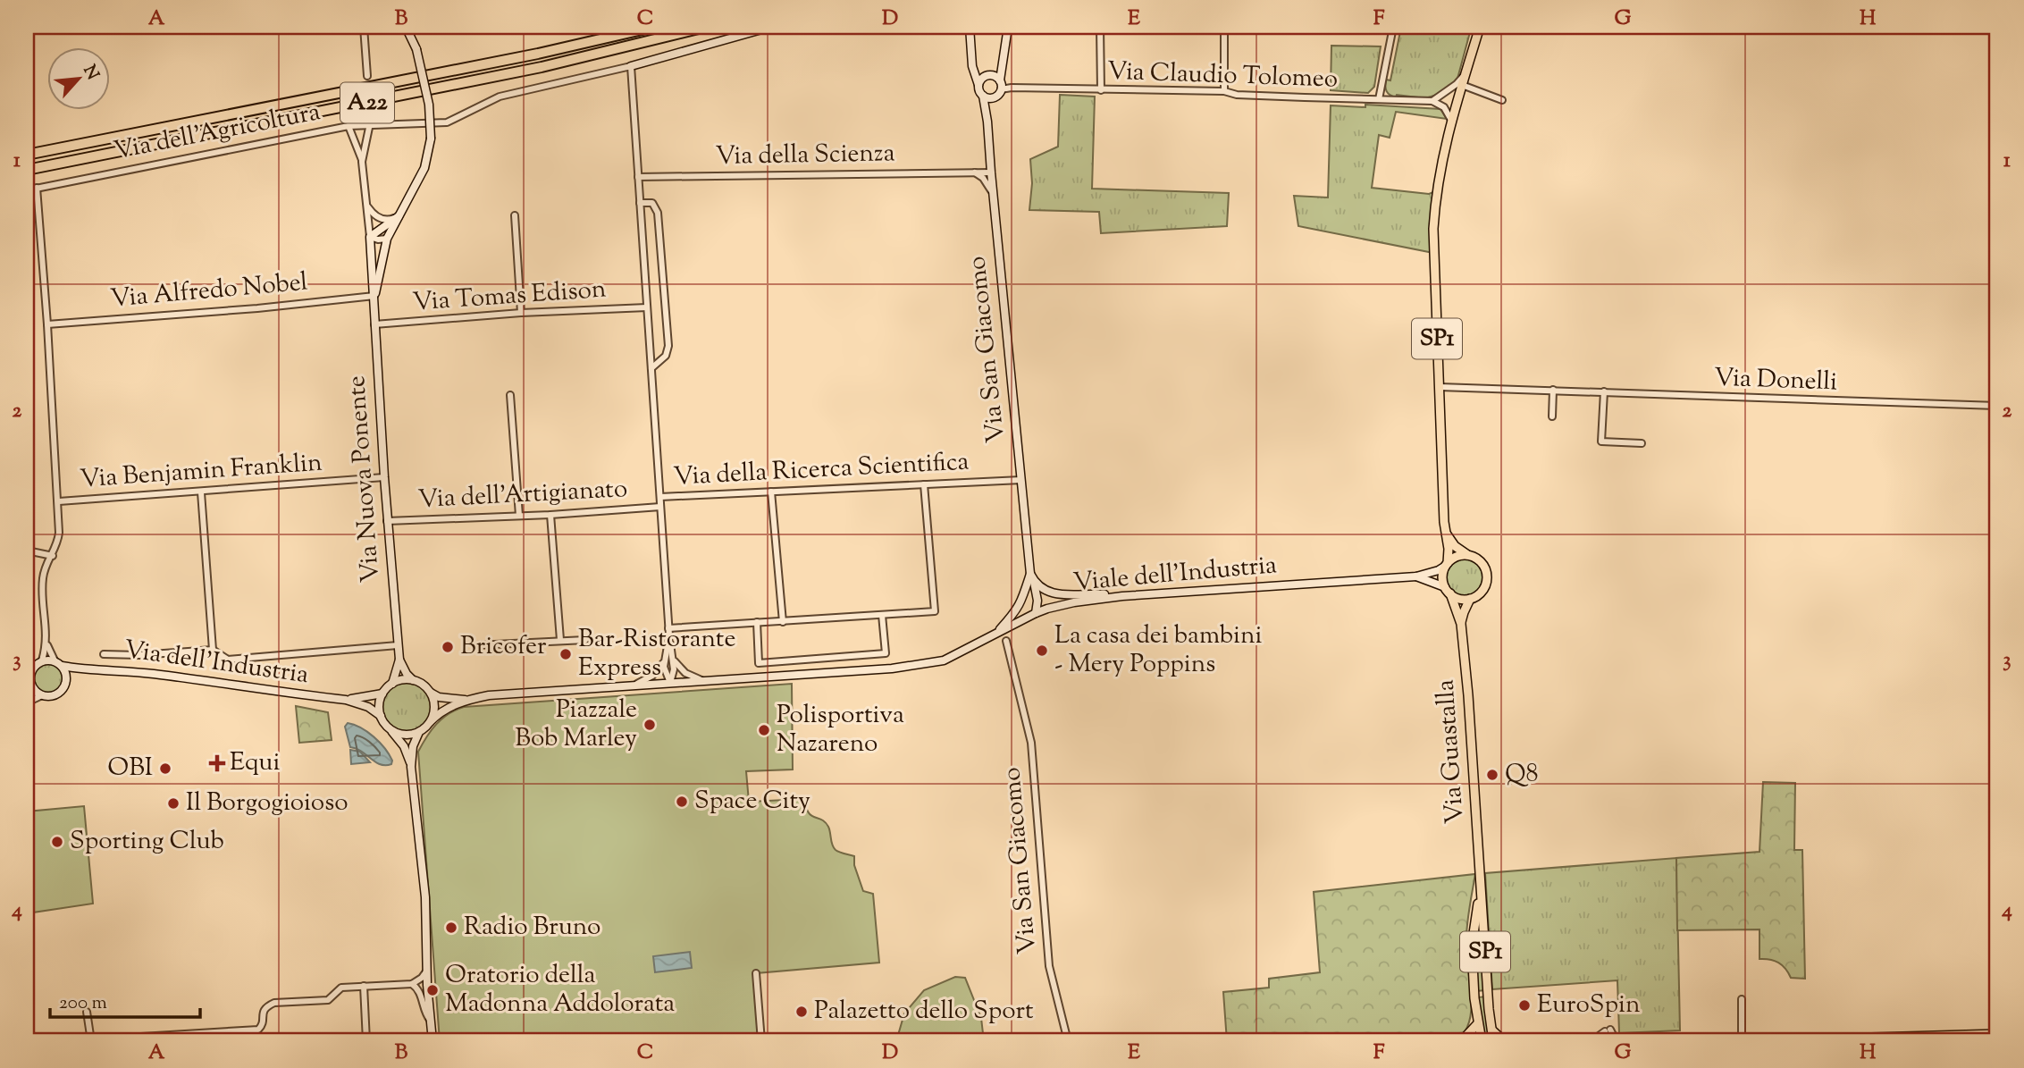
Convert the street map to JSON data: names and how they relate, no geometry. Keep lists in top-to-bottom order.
{
  "streets": {
    "highway": ["A22"],
    "main road": ["SP1", "Via Guastalla"],
    "street": [
      "Via Claudio Tolomeo",
      "Via dell'Agricoltura",
      "Via della Scienza",
      "Via Alfredo Nobel",
      "Via Tomas Edison",
      "Via San Giacomo",
      "Via Donelli",
      "Via della Ricerca Scientifica",
      "Via Benjamin Franklin",
      "Via Nuova Ponente",
      "Via dell'Artigianato",
      "Viale dell'Industria",
      "Via dell'Industria"
    ]
  },
  "crossings": [
    ["Via Claudio Tolomeo", "SP1"],
    ["Via Claudio Tolomeo", "Via San Giacomo"],
    ["Via della Scienza", "Via San Giacomo"],
    ["Via Alfredo Nobel", "Via Nuova Ponente"],
    ["Via Tomas Edison", "Via Nuova Ponente"],
    ["SP1", "Via Donelli"],
    ["SP1", "Viale dell'Industria"],
    ["SP1", "Via Guastalla"],
    ["Via San Giacomo", "Via della Ricerca Scientifica"],
    ["Via San Giacomo", "Viale dell'Industria"],
    ["Via Benjamin Franklin", "Via Nuova Ponente"],
    ["Via Nuova Ponente", "Via dell'Artigianato"],
    ["Via Nuova Ponente", "Viale dell'Industria"],
    ["Via Nuova Ponente", "Via dell'Industria"],
    ["Viale dell'Industria", "Via dell'Industria"],
    ["Viale dell'Industria", "Via Guastalla"]
  ],
  "places": {
    "other": [
      "Bricofer",
      "La casa dei bambini - Mery Poppins",
      "Bar-Ristorante Express",
      "Piazzale Bob Marley",
      "Polisportiva Nazareno",
      "OBI",
      "Q8",
      "Space City",
      "Il Borgogioioso",
      "Sporting Club",
      "Radio Bruno",
      "Oratorio della Madonna Addolorata",
      "EuroSpin",
      "Palazetto dello Sport"
    ],
    "health": ["Equi"]
  },
  "scale_bar": "200 m",
  "north": "top right",
  "grid": {
    "columns": [
      "A",
      "B",
      "C",
      "D",
      "E",
      "F",
      "G",
      "H"
    ],
    "rows": [
      "1",
      "2",
      "3",
      "4"
    ]
  }
}
